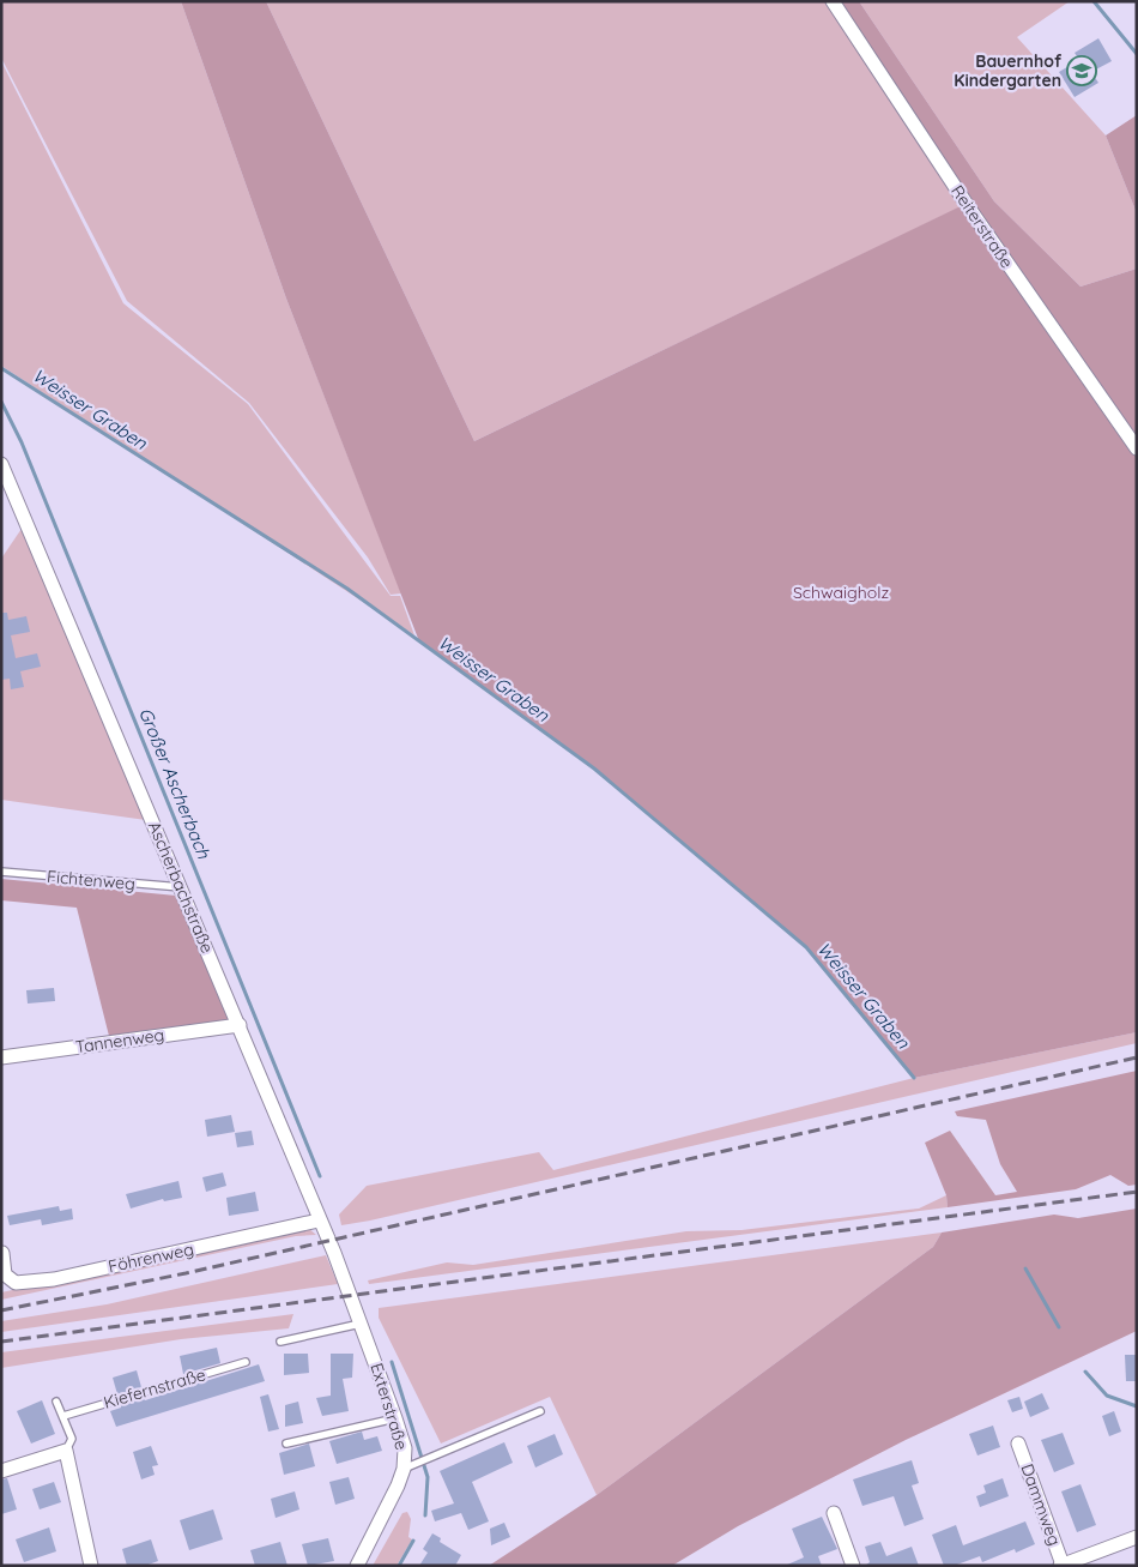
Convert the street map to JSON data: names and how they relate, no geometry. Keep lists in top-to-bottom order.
{
  "streets": {
    "street": [
      "Reiterstraße",
      "Ascherbachstraße",
      "Tannenweg",
      "Föhrenweg",
      "Exterstraße",
      "Dammweg"
    ],
    "lane": ["Fichtenweg", "Kiefernstraße"]
  },
  "crossings": [
    ["Fichtenweg", "Ascherbachstraße"],
    ["Ascherbachstraße", "Tannenweg"],
    ["Ascherbachstraße", "Föhrenweg"],
    ["Ascherbachstraße", "Exterstraße"]
  ],
  "water": ["Weisser Graben", "Großer Ascherbach"],
  "parks": ["Schwaigholz"],
  "places": {
    "school or university": ["Bauernhof Kindergarten"]
  }
}
